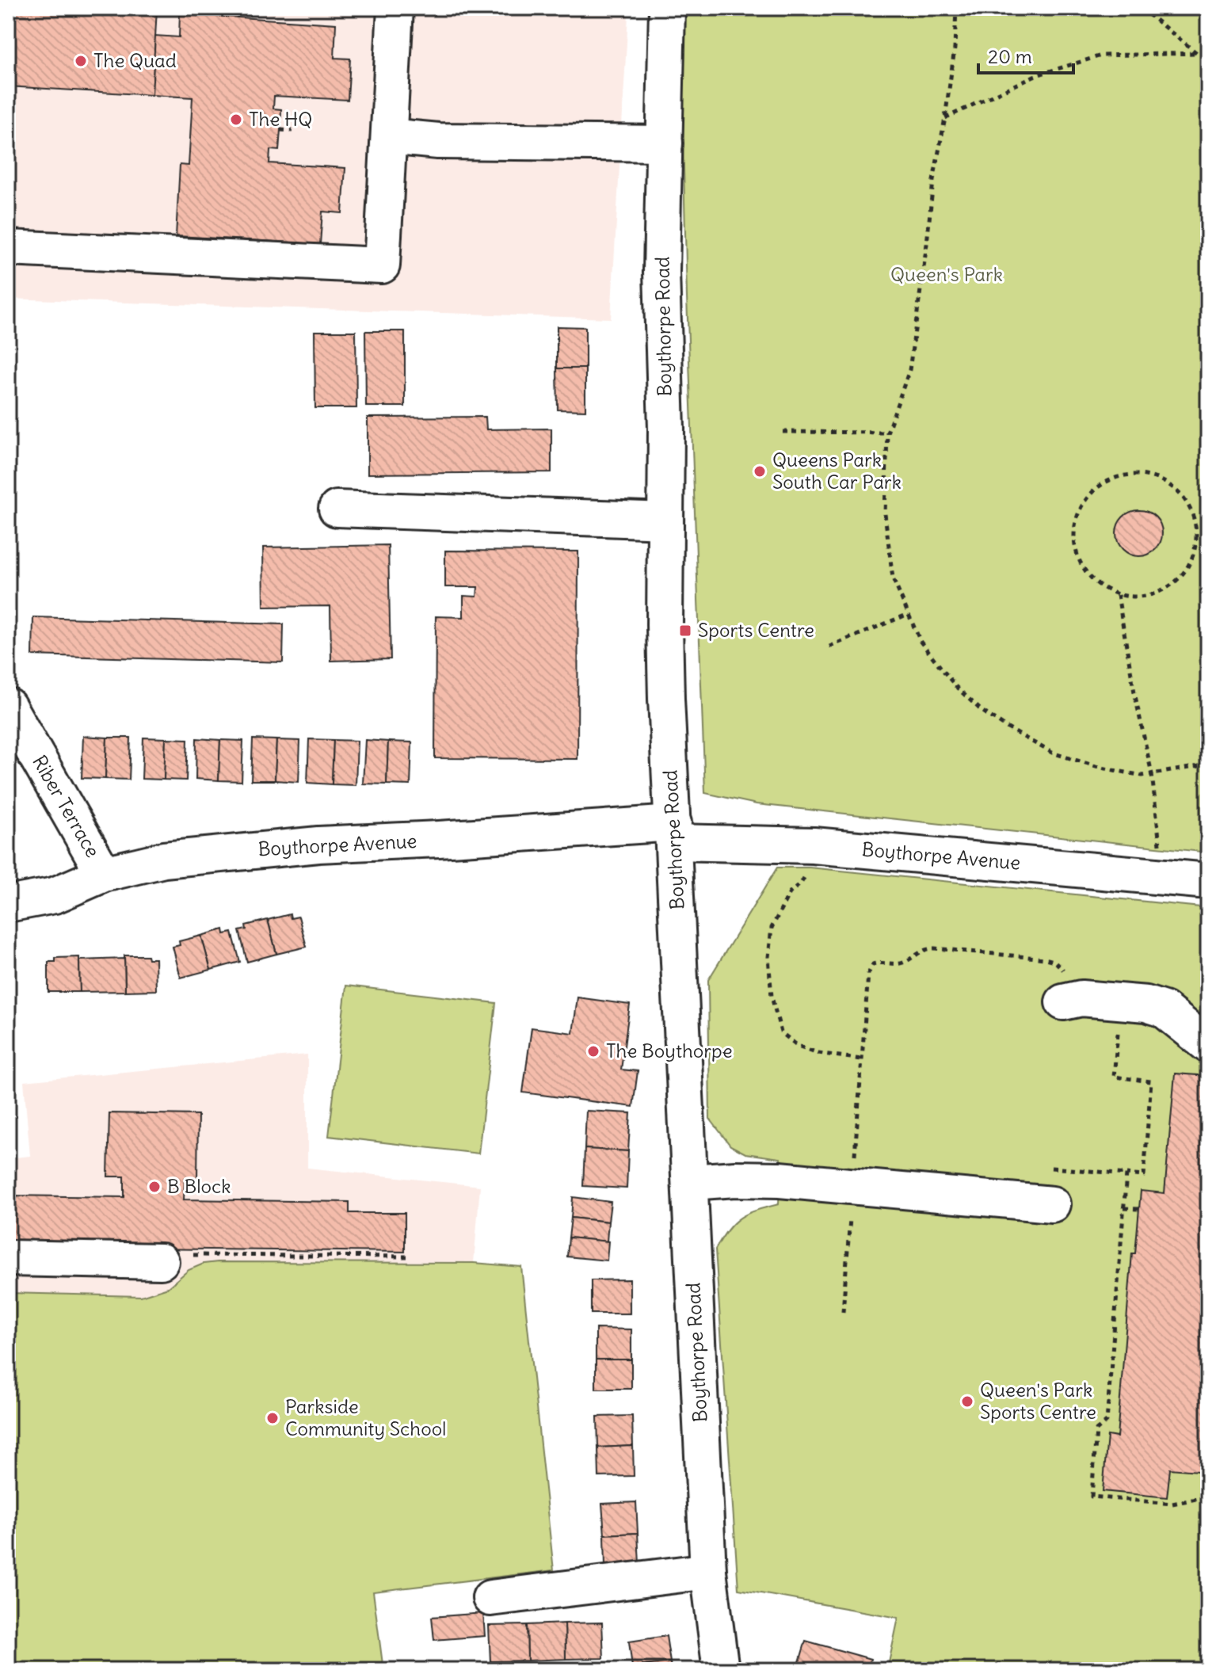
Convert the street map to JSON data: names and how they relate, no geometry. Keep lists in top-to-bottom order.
{
  "streets": {
    "street": ["Boythorpe Road", "Riber Terrace", "Boythorpe Avenue"]
  },
  "crossings": [
    ["Boythorpe Road", "Boythorpe Avenue"],
    ["Riber Terrace", "Boythorpe Avenue"]
  ],
  "parks": ["Queen's Park"],
  "places": {
    "other": [
      "The Quad",
      "The HQ",
      "Queens Park South Car Park",
      "The Boythorpe",
      "B Block",
      "Queen's Park Sports Centre",
      "Parkside Community School"
    ],
    "transit": ["Sports Centre"]
  },
  "scale_bar": "20 m"
}
